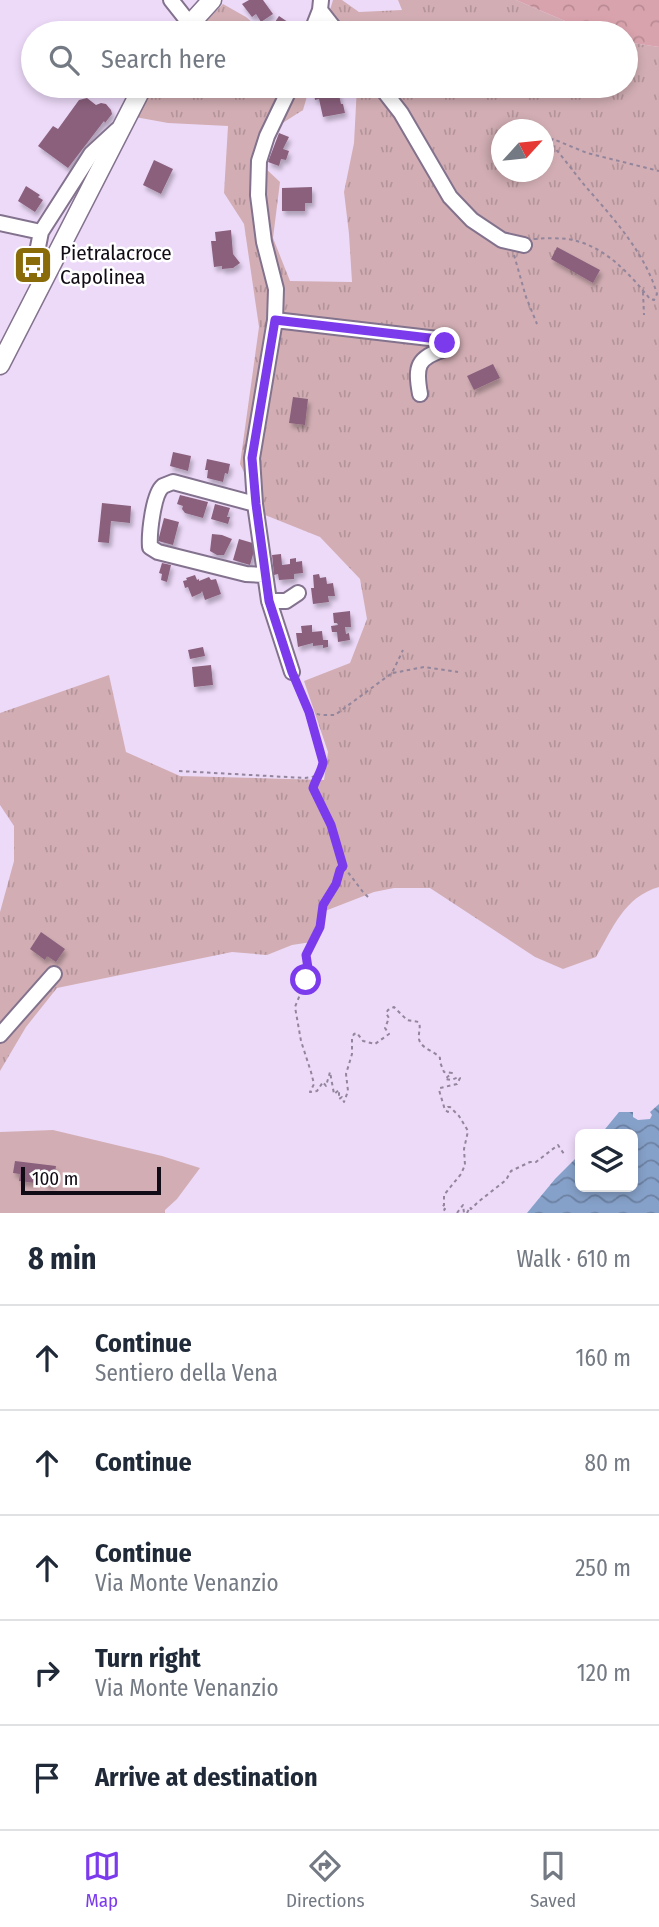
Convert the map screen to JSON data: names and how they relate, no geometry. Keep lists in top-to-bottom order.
{
  "places": {
    "bus stop": ["Pietralacroce Capolinea"]
  },
  "scale_bar": "100 m",
  "north": "top right",
  "page": {
    "search": "Search here",
    "scale": "100 m",
    "heading": ["8 min", "Walk · 610 m"],
    "list": [
      ["Continue", "Sentiero della Vena", "160 m"],
      ["Continue", "80 m"],
      ["Continue", "Via Monte Venanzio", "250 m"],
      ["Turn right", "Via Monte Venanzio", "120 m"],
      "Arrive at destination"
    ],
    "nav": ["Map", "Directions", "Saved"]
  }
}
